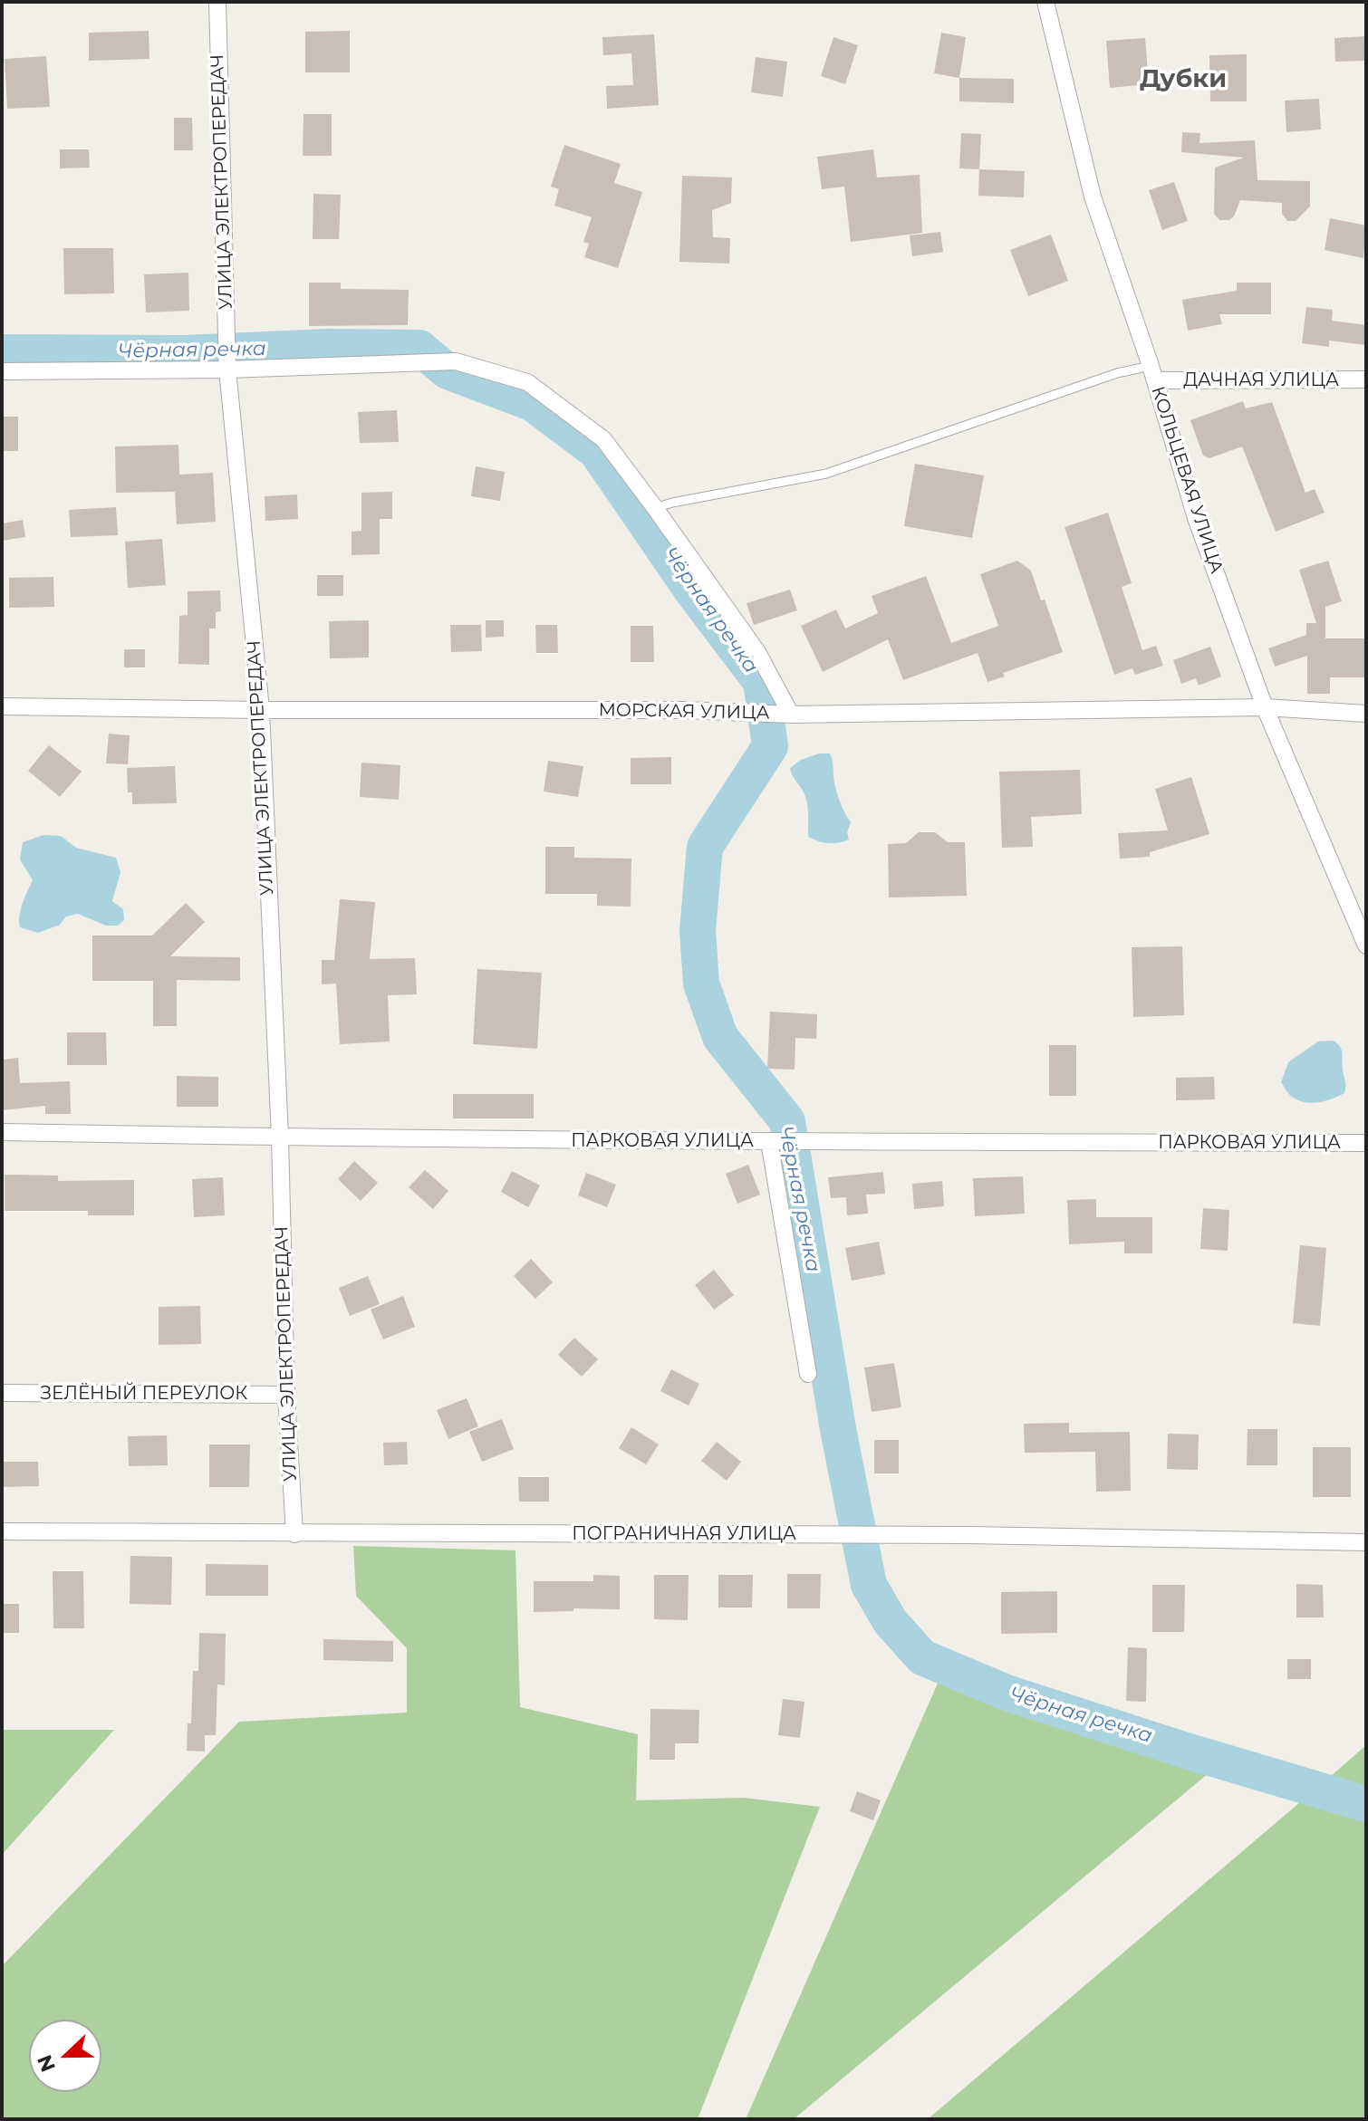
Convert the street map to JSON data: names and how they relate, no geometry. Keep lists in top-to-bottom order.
{
  "streets": {
    "street": [
      "УЛИЦА ЭЛЕКТРОПЕРЕДАЧ",
      "ДАЧНАЯ УЛИЦА",
      "КОЛЬЦЕВАЯ УЛИЦА",
      "МОРСКАЯ УЛИЦА",
      "ПАРКОВАЯ УЛИЦА",
      "ЗЕЛЁНЫЙ ПЕРЕУЛОК",
      "ПОГРАНИЧНАЯ УЛИЦА"
    ]
  },
  "crossings": [
    ["УЛИЦА ЭЛЕКТРОПЕРЕДАЧ", "МОРСКАЯ УЛИЦА"],
    ["УЛИЦА ЭЛЕКТРОПЕРЕДАЧ", "ПАРКОВАЯ УЛИЦА"],
    ["УЛИЦА ЭЛЕКТРОПЕРЕДАЧ", "ЗЕЛЁНЫЙ ПЕРЕУЛОК"],
    ["УЛИЦА ЭЛЕКТРОПЕРЕДАЧ", "ПОГРАНИЧНАЯ УЛИЦА"],
    ["ДАЧНАЯ УЛИЦА", "КОЛЬЦЕВАЯ УЛИЦА"],
    ["КОЛЬЦЕВАЯ УЛИЦА", "МОРСКАЯ УЛИЦА"]
  ],
  "districts": ["Дубки"],
  "water": ["Чёрная речка"],
  "north": "left"
}
